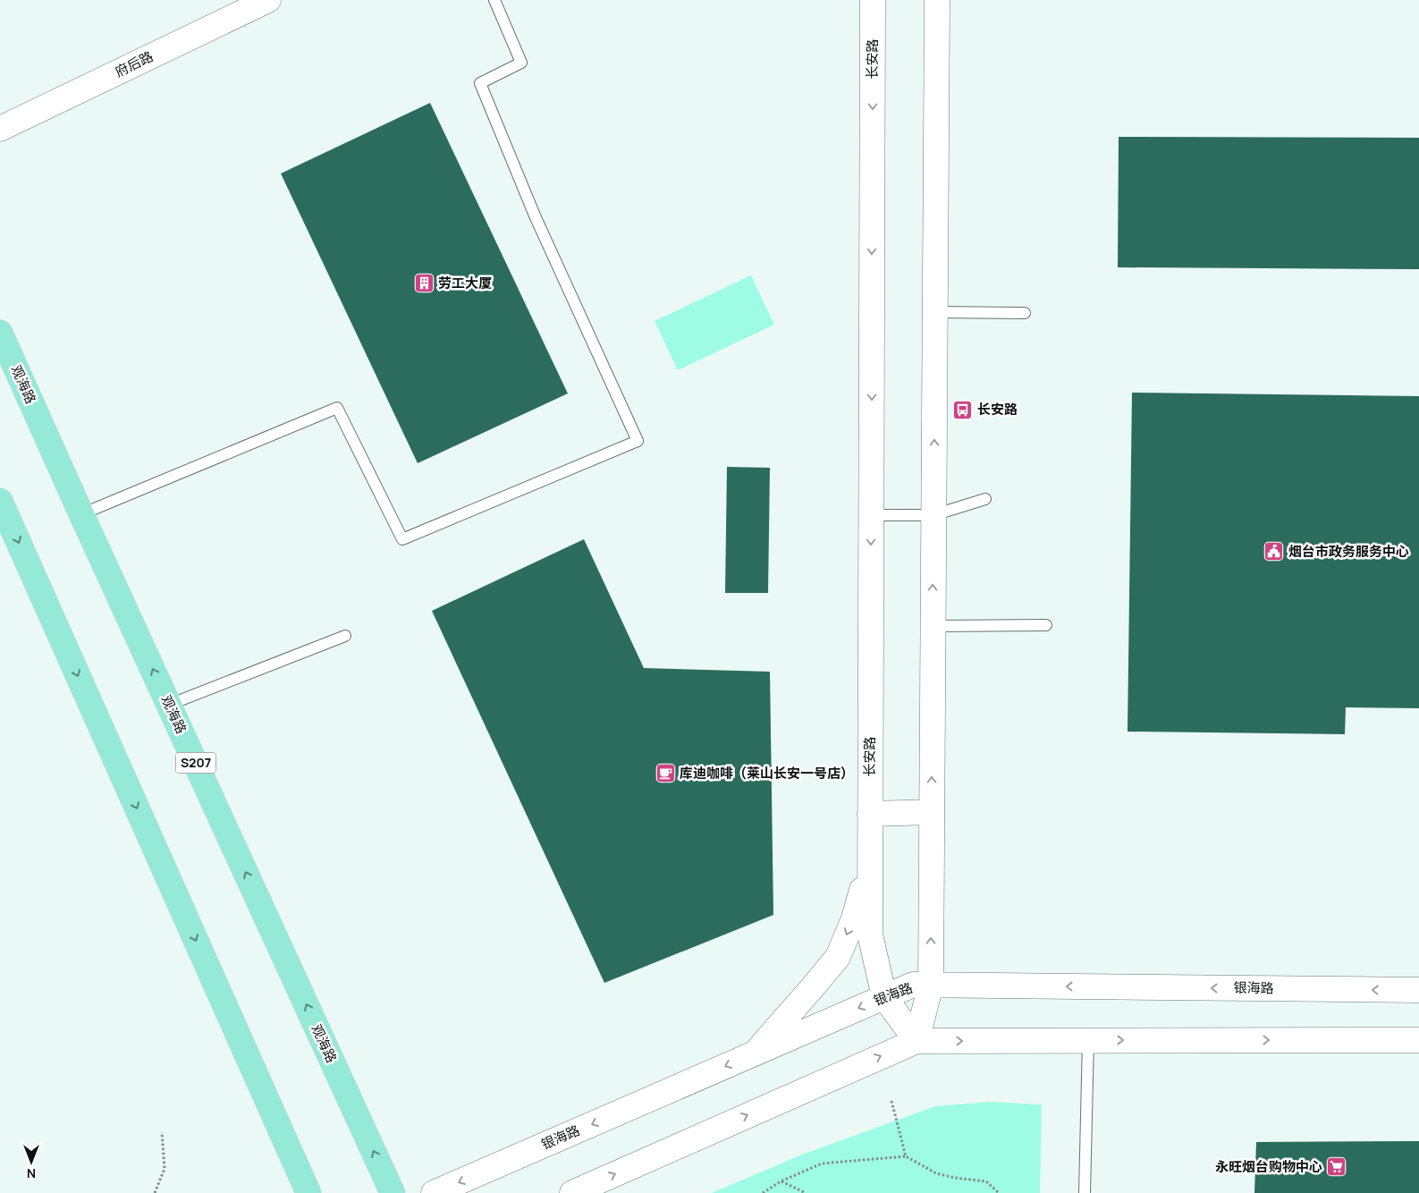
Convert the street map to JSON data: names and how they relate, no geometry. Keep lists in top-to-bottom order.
{
  "streets": {
    "main road": ["观海路", "S207"],
    "street": ["长安路", "府后路", "银海路"]
  },
  "crossings": [
    ["长安路", "银海路"]
  ],
  "places": {
    "building": ["劳工大厦"],
    "bus stop": ["长安路"],
    "public building": ["烟台市政务服务中心"],
    "cafe": ["库迪咖啡（莱山长安一号店）"],
    "supermarket": ["永旺烟台购物中心"]
  },
  "north": "bottom"
}
